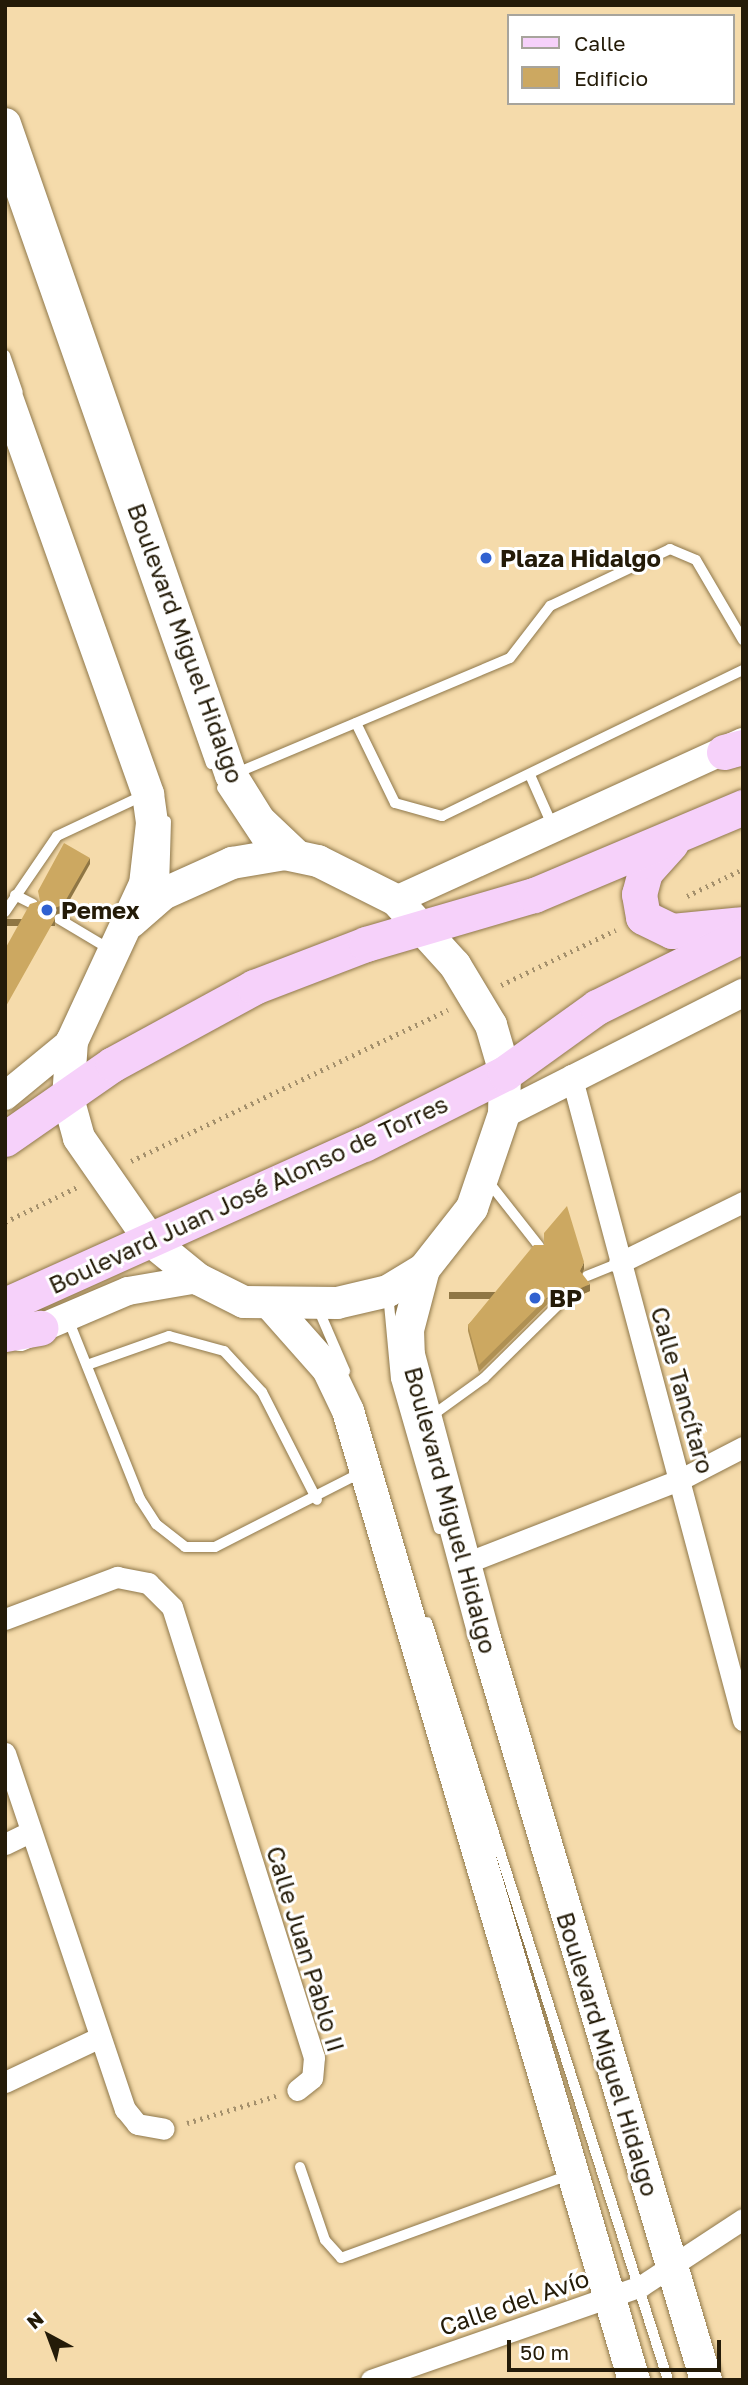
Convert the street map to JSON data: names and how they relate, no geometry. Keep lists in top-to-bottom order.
{
  "streets": {
    "main road": ["Boulevard Miguel Hidalgo", "Boulevard Juan José Alonso de Torres"],
    "street": ["Calle Tancítaro", "Calle Juan Pablo II", "Calle del Avío"]
  },
  "crossings": [
    ["Boulevard Miguel Hidalgo", "Boulevard Juan José Alonso de Torres"],
    ["Boulevard Miguel Hidalgo", "Calle del Avío"]
  ],
  "places": ["Plaza Hidalgo", "Pemex", "BP"],
  "legend": ["Calle", "Edificio"],
  "scale_bar": "50 m",
  "north": "top left"
}
